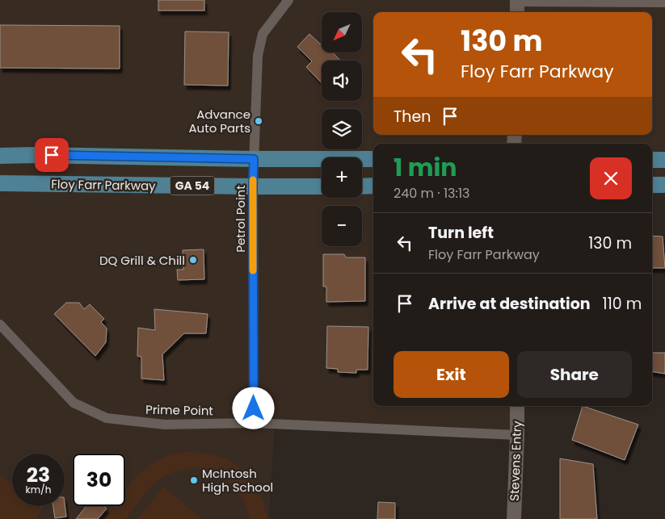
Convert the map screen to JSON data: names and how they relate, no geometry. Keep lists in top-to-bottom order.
{
  "streets": {
    "main road": ["Floy Farr Parkway", "GA 54"],
    "street": ["Petrol Point", "Prime Point", "Stevens Entry"]
  },
  "crossings": [
    ["Floy Farr Parkway", "Petrol Point"],
    ["Petrol Point", "Prime Point"],
    ["Prime Point", "Stevens Entry"]
  ],
  "places": ["Advance Auto Parts", "DQ Grill & Chill", "McIntosh High School"],
  "north": "bottom left",
  "page": {
    "map_buttons": ["+", "−"],
    "turn": ["130 m", "Floy Farr Parkway"],
    "then": "Then",
    "heading": ["1 min", "240 m · 13:13"],
    "list": [
      {
        "name": "Turn left",
        "note": "Floy Farr Parkway",
        "value": "130 m"
      },
      {
        "name": "Arrive at destination",
        "value": "110 m"
      }
    ],
    "buttons": ["Exit", "Share"],
    "speed": "23 km/h",
    "limit": "30"
  }
}
